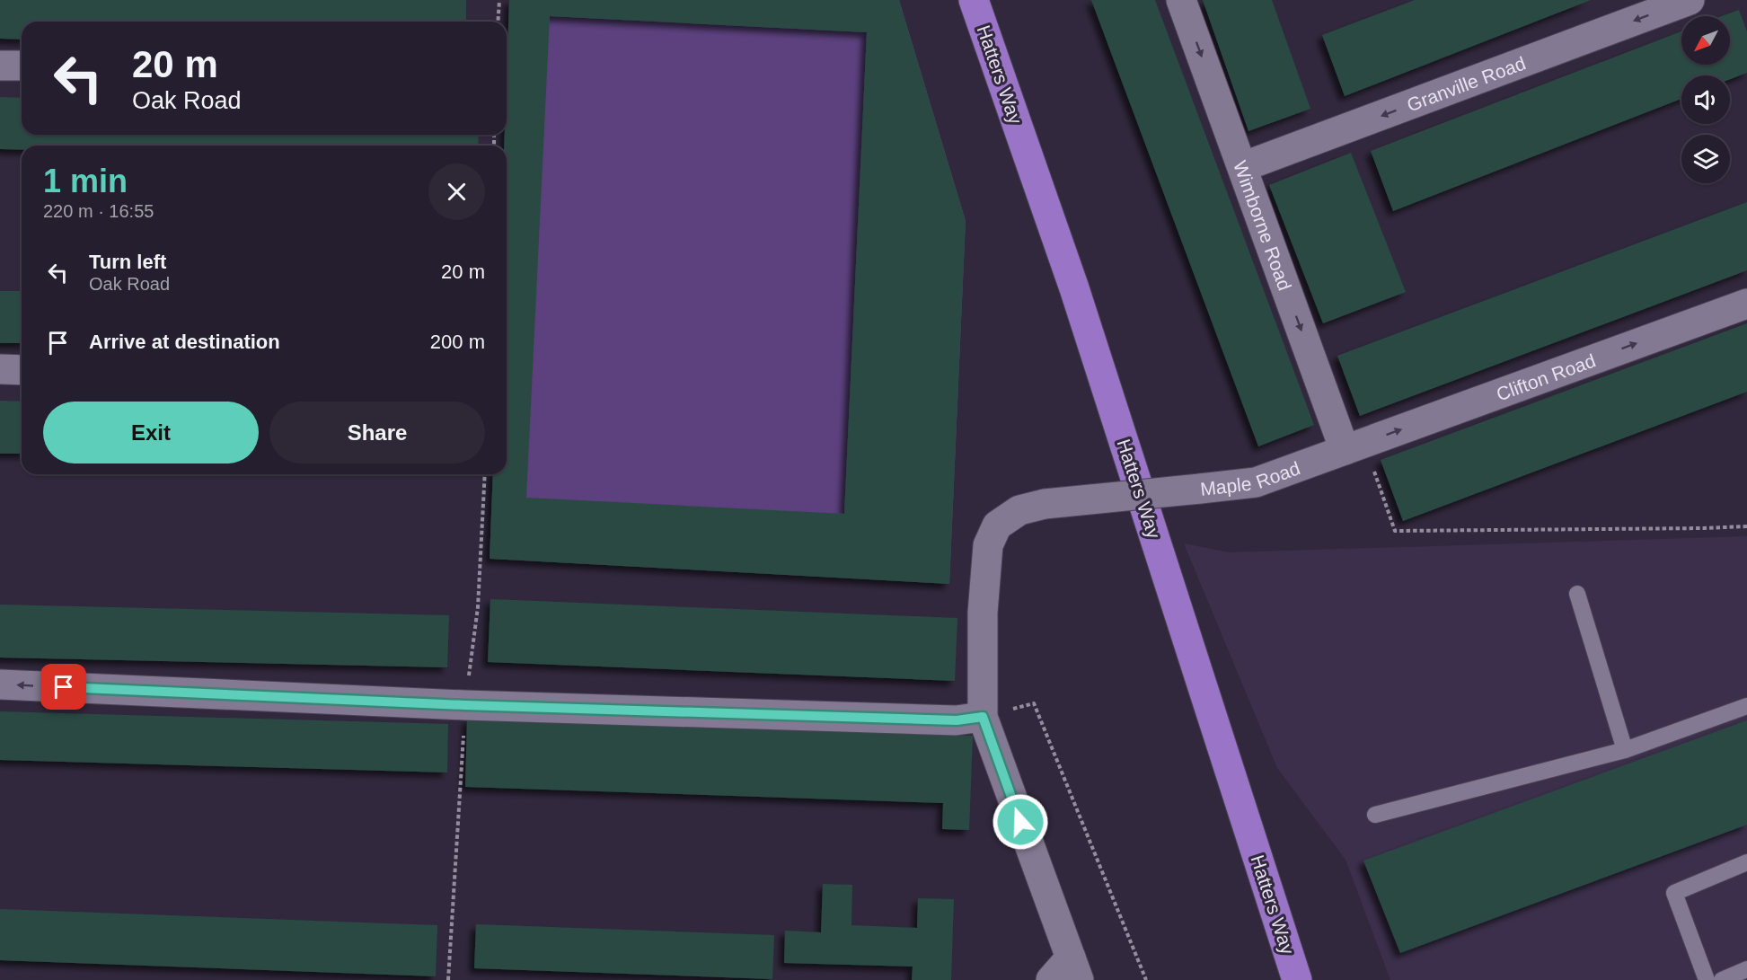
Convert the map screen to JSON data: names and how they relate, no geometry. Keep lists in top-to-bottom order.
{
  "streets": {
    "main road": ["Hatters Way"],
    "street": [
      "Granville Road",
      "Wimborne Road",
      "Clifton Road",
      "Maple Road"
    ]
  },
  "crossings": [
    ["Granville Road", "Wimborne Road"],
    ["Wimborne Road", "Clifton Road"],
    ["Wimborne Road", "Maple Road"],
    ["Clifton Road", "Maple Road"]
  ],
  "one_way": ["Granville Road", "Wimborne Road", "Clifton Road"],
  "north": "bottom left",
  "page": {
    "turn": ["20 m", "Oak Road"],
    "heading": ["1 min", "220 m · 16:55"],
    "list": [
      {
        "name": "Turn left",
        "note": "Oak Road",
        "value": "20 m"
      },
      {
        "name": "Arrive at destination",
        "value": "200 m"
      }
    ],
    "buttons": ["Exit", "Share"]
  }
}
